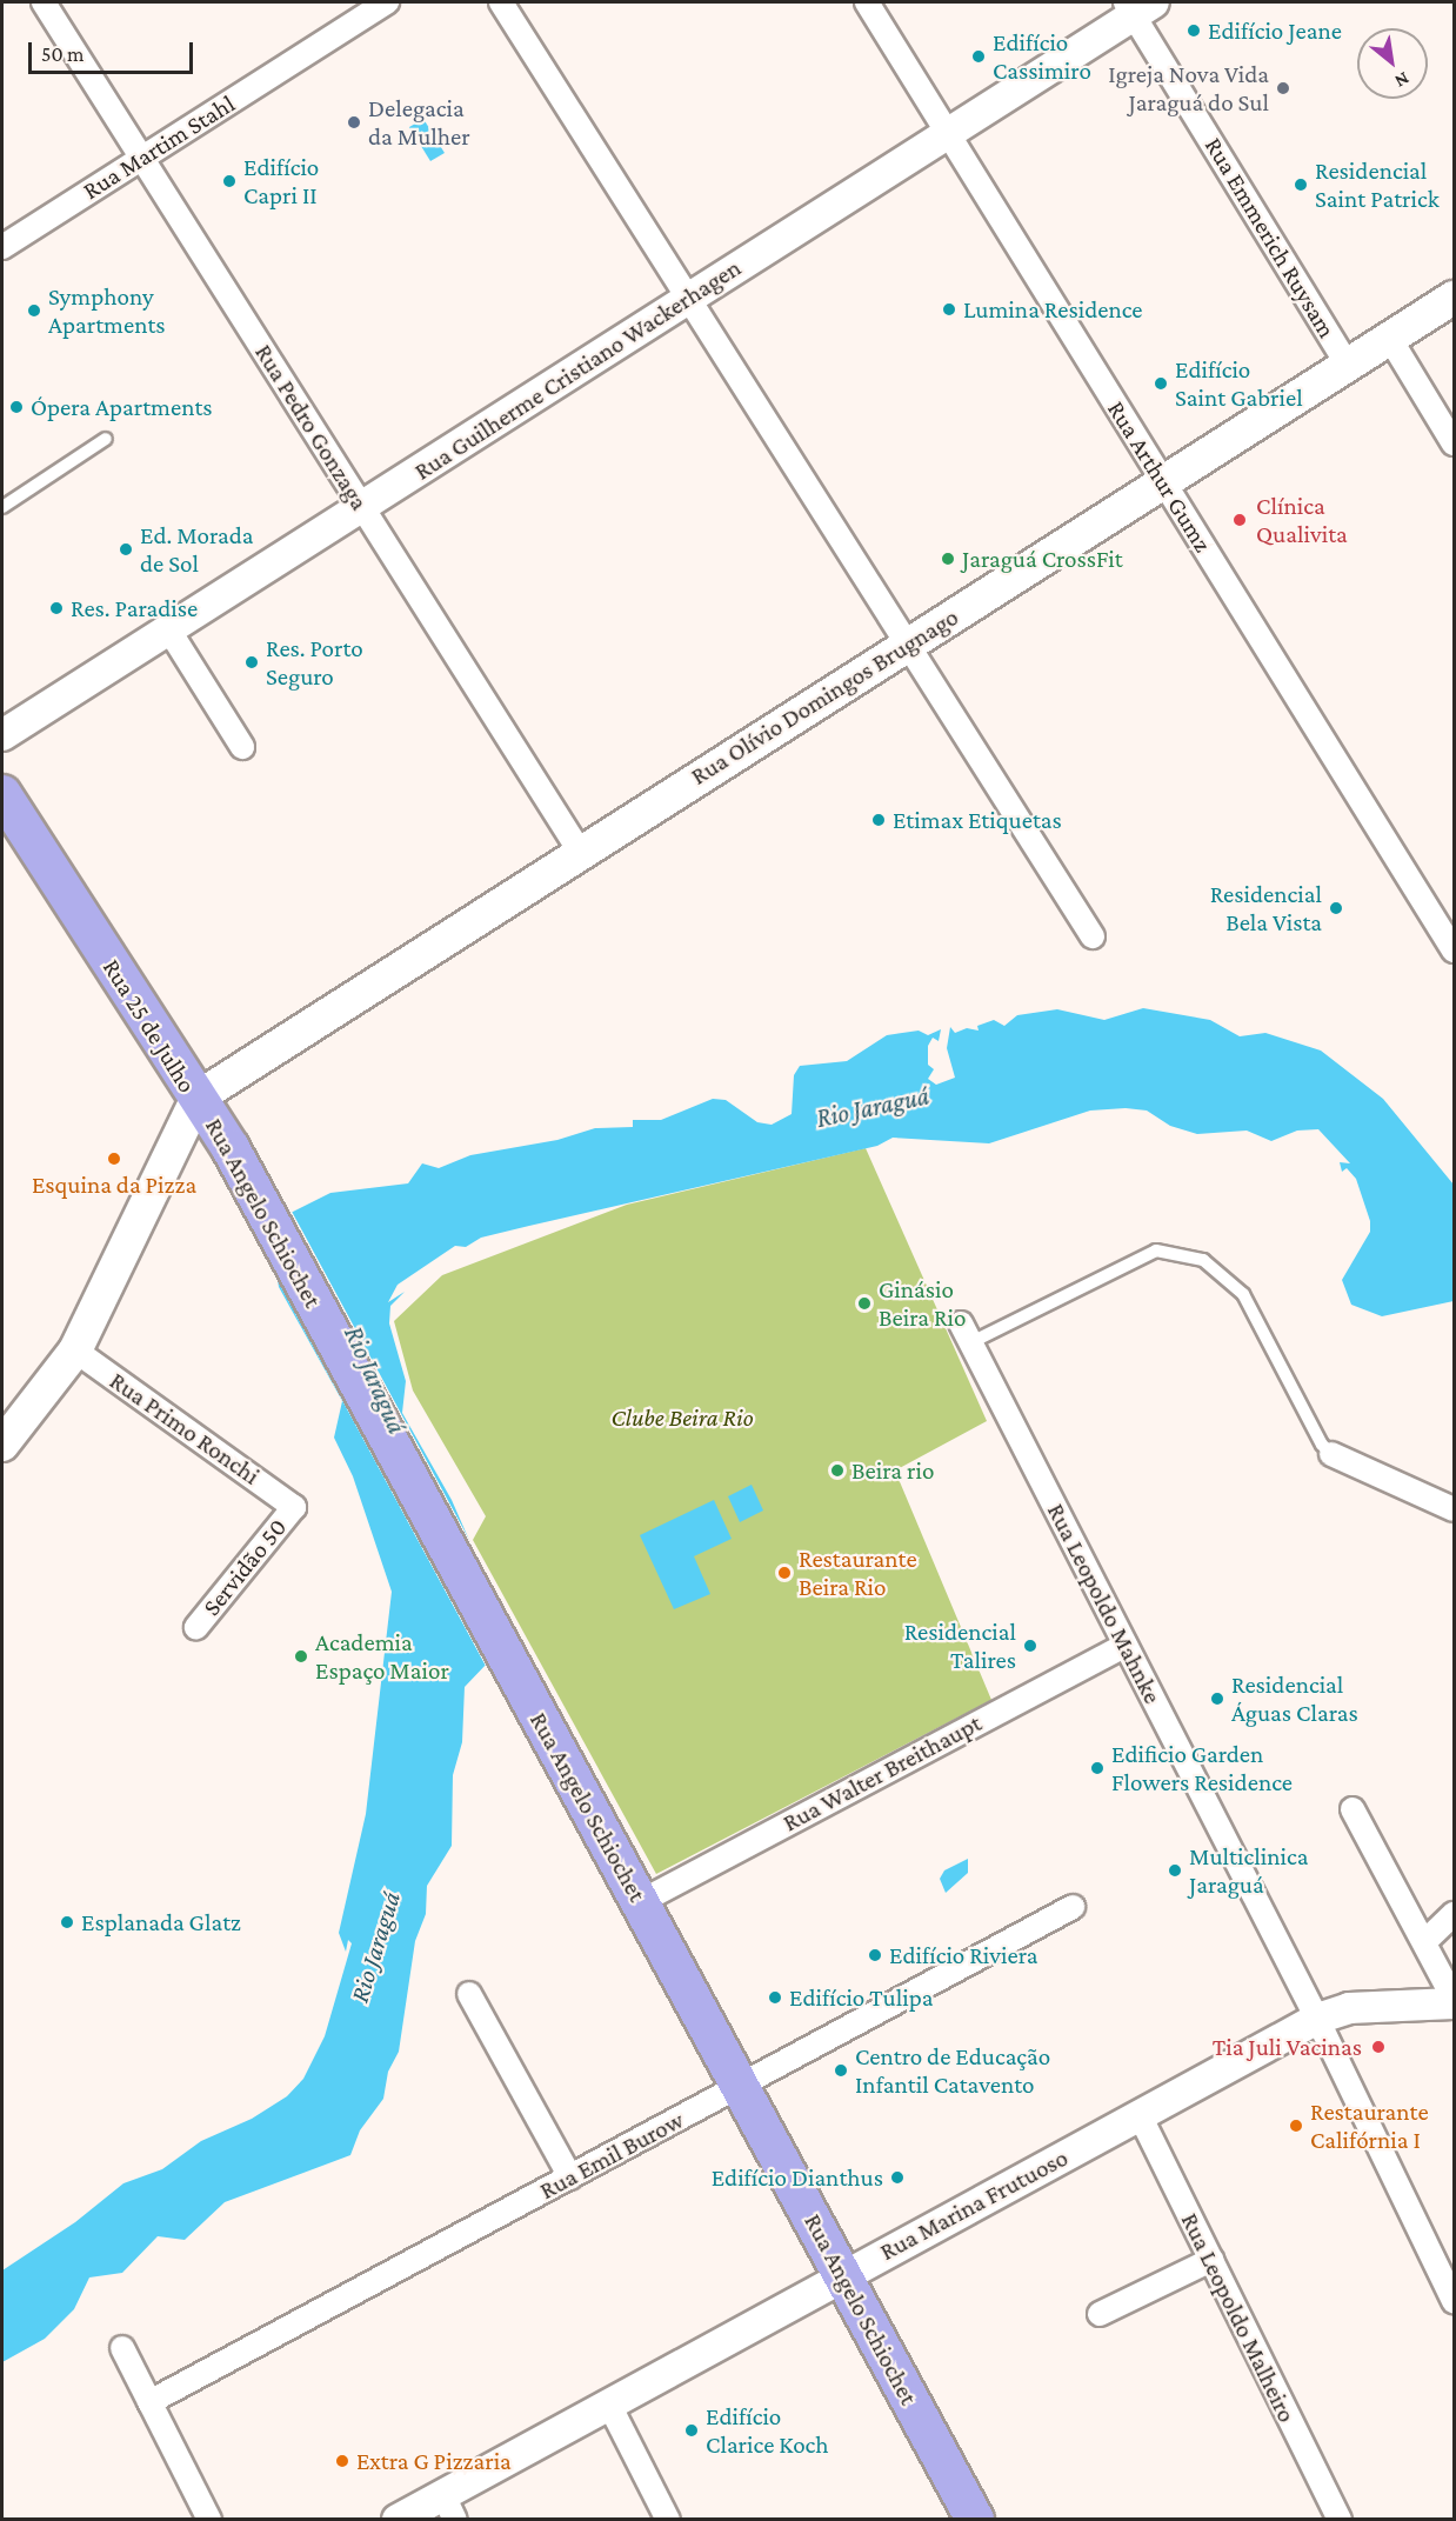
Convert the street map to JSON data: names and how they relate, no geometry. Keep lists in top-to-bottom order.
{
  "streets": {
    "main road": ["Rua Olívio Domingos Brugnago", "Rua 25 de Julho", "Rua Angelo Schiochet"],
    "street": [
      "Rua Martim Stahl",
      "Rua Emmerich Ruysam",
      "Rua Guilherme Cristiano Wackerhagen",
      "Rua Pedro Gonzaga",
      "Rua Arthur Gumz",
      "Rua Primo Ronchi",
      "Servidão 50",
      "Rua Leopoldo Mahnke",
      "Rua Walter Breithaupt",
      "Rua Emil Burow",
      "Rua Marina Frutuoso",
      "Rua Leopoldo Malheiro"
    ]
  },
  "crossings": [
    ["Rua Martim Stahl", "Rua Pedro Gonzaga"],
    ["Rua Emmerich Ruysam", "Rua Guilherme Cristiano Wackerhagen"],
    ["Rua Emmerich Ruysam", "Rua Olívio Domingos Brugnago"],
    ["Rua Guilherme Cristiano Wackerhagen", "Rua Pedro Gonzaga"],
    ["Rua Guilherme Cristiano Wackerhagen", "Rua Arthur Gumz"],
    ["Rua Pedro Gonzaga", "Rua Olívio Domingos Brugnago"],
    ["Rua Arthur Gumz", "Rua Olívio Domingos Brugnago"],
    ["Rua Olívio Domingos Brugnago", "Rua 25 de Julho"],
    ["Rua Olívio Domingos Brugnago", "Rua Angelo Schiochet"],
    ["Rua 25 de Julho", "Rua Angelo Schiochet"],
    ["Rua 25 de Julho", "Rua Primo Ronchi"],
    ["Rua Angelo Schiochet", "Rua Walter Breithaupt"],
    ["Rua Angelo Schiochet", "Rua Emil Burow"],
    ["Rua Angelo Schiochet", "Rua Marina Frutuoso"],
    ["Rua Primo Ronchi", "Servidão 50"],
    ["Rua Leopoldo Mahnke", "Rua Walter Breithaupt"],
    ["Rua Leopoldo Mahnke", "Rua Marina Frutuoso"],
    ["Rua Marina Frutuoso", "Rua Leopoldo Malheiro"]
  ],
  "water": ["Rio Jaraguá"],
  "parks": ["Clube Beira Rio"],
  "places": [
    "Edifício Jeane",
    "Edifício Cassimiro",
    "Igreja Nova Vida Jaraguá do Sul",
    "Delegacia da Mulher",
    "Edifício Capri II",
    "Residencial Saint Patrick",
    "Lumina Residence",
    "Symphony Apartments",
    "Edifício Saint Gabriel",
    "Ópera Apartments",
    "Clínica Qualivita",
    "Ed. Morada de Sol",
    "Jaraguá CrossFit",
    "Res. Paradise",
    "Res. Porto Seguro",
    "Etimax Etiquetas",
    "Residencial Bela Vista",
    "Esquina da Pizza",
    "Ginásio Beira Rio",
    "Beira rio",
    "Restaurante Beira Rio",
    "Residencial Talires",
    "Academia Espaço Maior",
    "Residencial Águas Claras",
    "Edificio Garden Flowers Residence",
    "Multiclinica Jaraguá",
    "Esplanada Glatz",
    "Edifício Riviera",
    "Edifício Tulipa",
    "Tia Juli Vacinas",
    "Centro de Educação Infantil Catavento",
    "Restaurante Califórnia I",
    "Edifício Dianthus",
    "Edifício Clarice Koch",
    "Extra G Pizzaria"
  ],
  "scale_bar": "50 m",
  "north": "bottom right"
}
